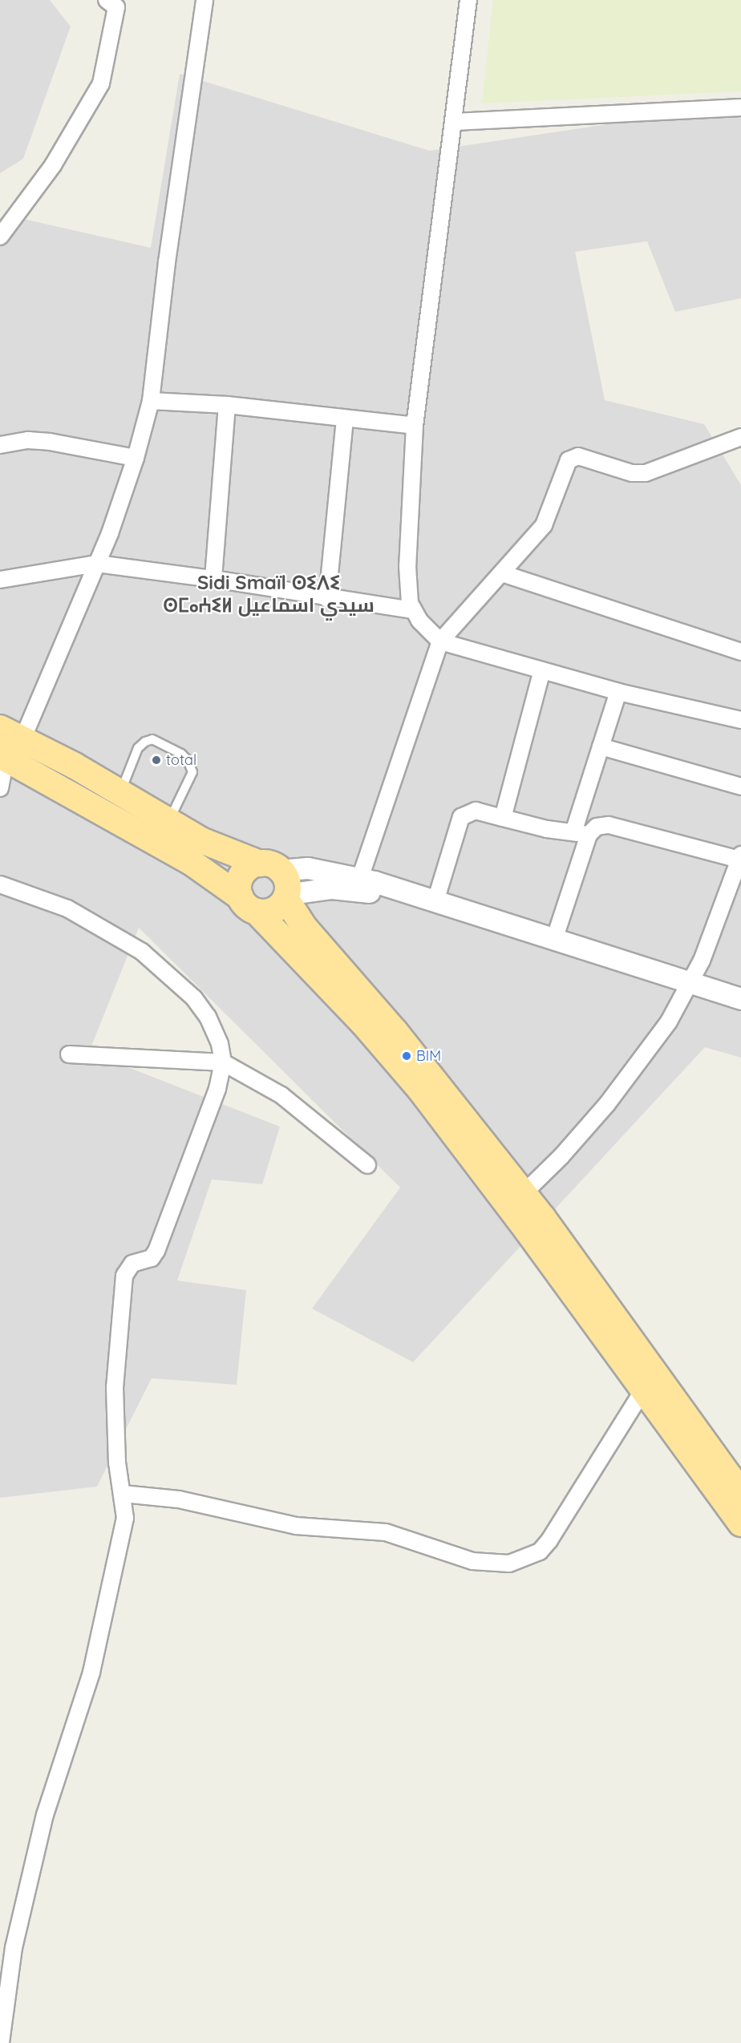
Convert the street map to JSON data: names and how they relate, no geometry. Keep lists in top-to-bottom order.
{
  "districts": ["Sidi Smaïl ⵙⵉⴷⵉ ⵙⵎⴰⵄⵉⵍ سيدي اسماعيل"],
  "places": ["total", "BIM"]
}
